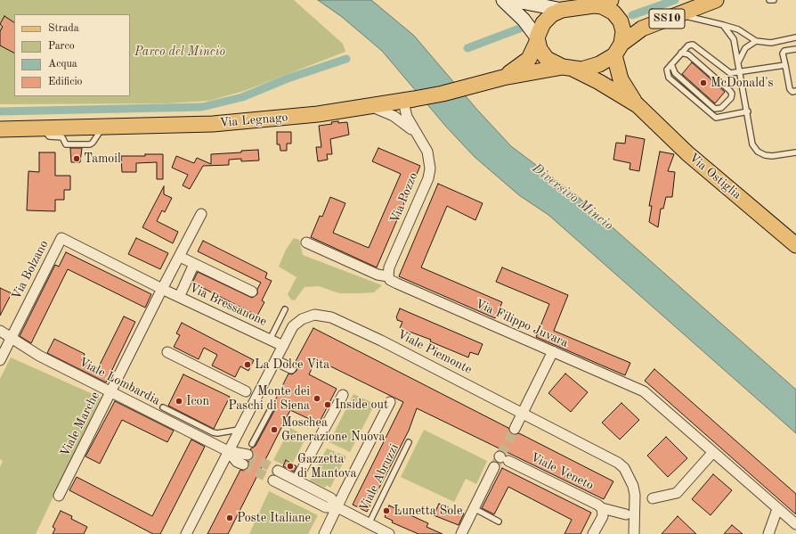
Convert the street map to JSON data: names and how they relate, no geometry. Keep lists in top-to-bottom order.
{
  "streets": {
    "main road": ["SS10", "Via Legnago", "Via Ostiglia"],
    "street": [
      "Via Pozzo",
      "Via Bolzano",
      "Via Bressanone",
      "Via Filippo Juvara",
      "Viale Piemonte",
      "Viale Lombardia",
      "Viale Marche",
      "Viale Veneto"
    ],
    "lane": ["Viale Abruzzi"]
  },
  "crossings": [
    ["Via Legnago", "Via Ostiglia"],
    ["Via Legnago", "Via Pozzo"],
    ["Via Pozzo", "Via Filippo Juvara"],
    ["Via Bolzano", "Via Bressanone"],
    ["Via Bolzano", "Viale Lombardia"],
    ["Via Bolzano", "Viale Marche"],
    ["Via Bressanone", "Viale Piemonte"],
    ["Via Bressanone", "Viale Marche"],
    ["Viale Piemonte", "Viale Lombardia"],
    ["Viale Lombardia", "Viale Marche"]
  ],
  "water": ["Diversivo Mincio"],
  "parks": ["Parco del Mincio"],
  "places": [
    "McDonald's",
    "Tamoil",
    "La Dolce Vita",
    "Monte dei Paschi di Siena",
    "Icon",
    "Inside out",
    "Moschea Generazione Nuova",
    "Gazzetta di Mantova",
    "Lunetta Sole",
    "Poste Italiane"
  ],
  "legend": [
    "Strada",
    "Parco",
    "Acqua",
    "Edificio"
  ]
}
